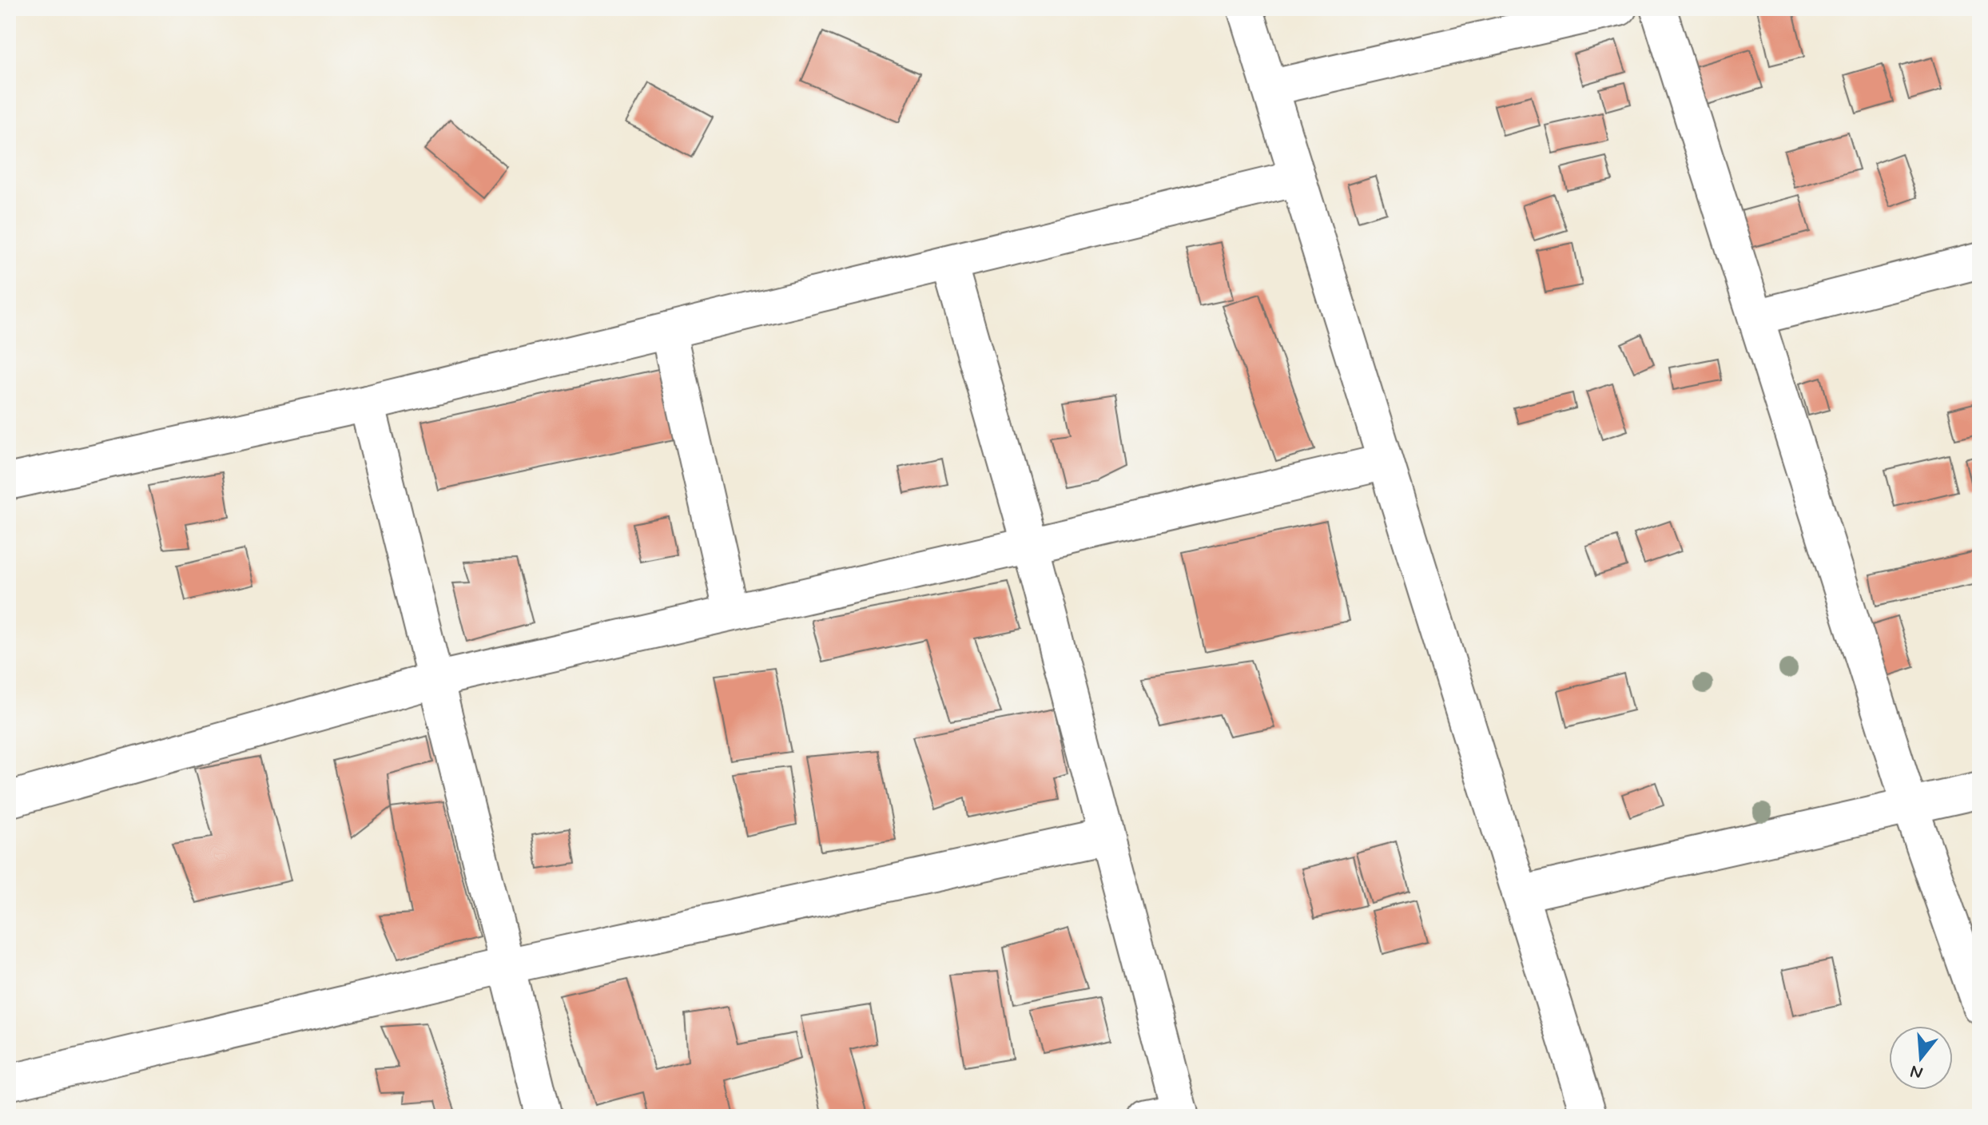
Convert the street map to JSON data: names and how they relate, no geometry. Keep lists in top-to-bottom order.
{
  "north": "bottom"
}
